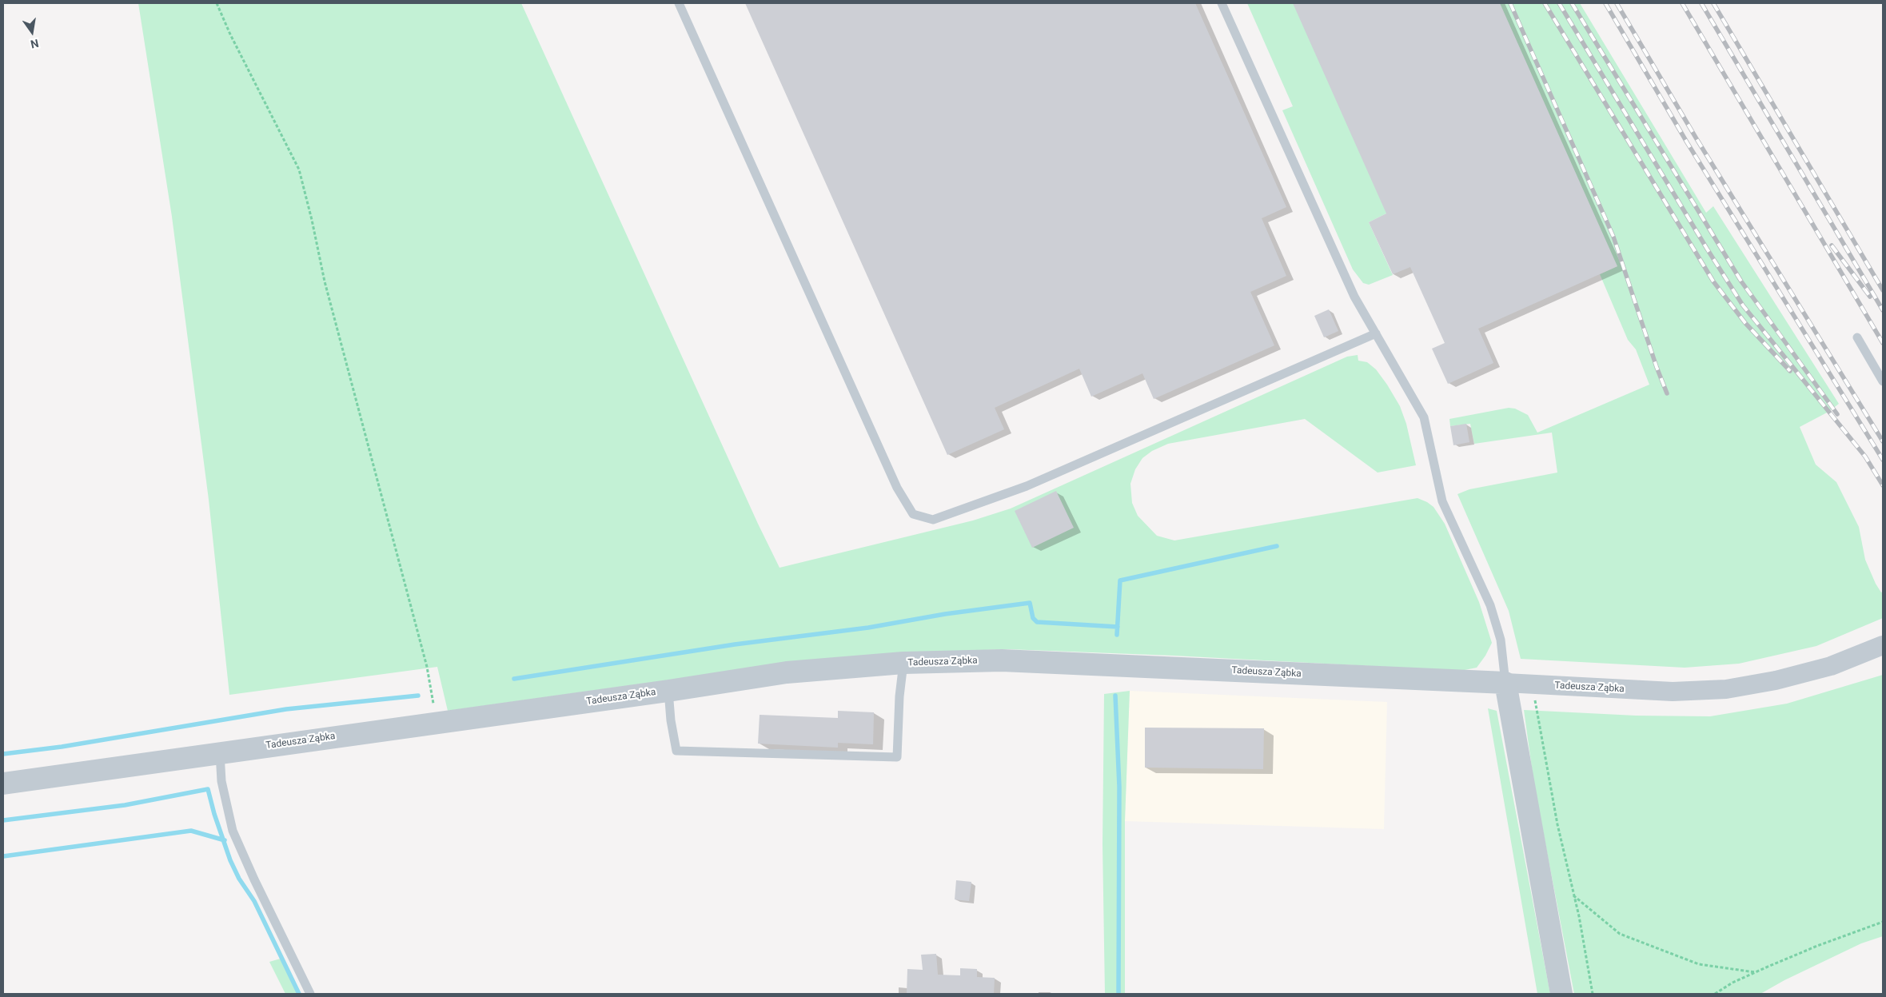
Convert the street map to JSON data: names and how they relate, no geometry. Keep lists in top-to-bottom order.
{
  "streets": {
    "street": ["Tadeusza Ząbka"]
  },
  "north": "bottom"
}
